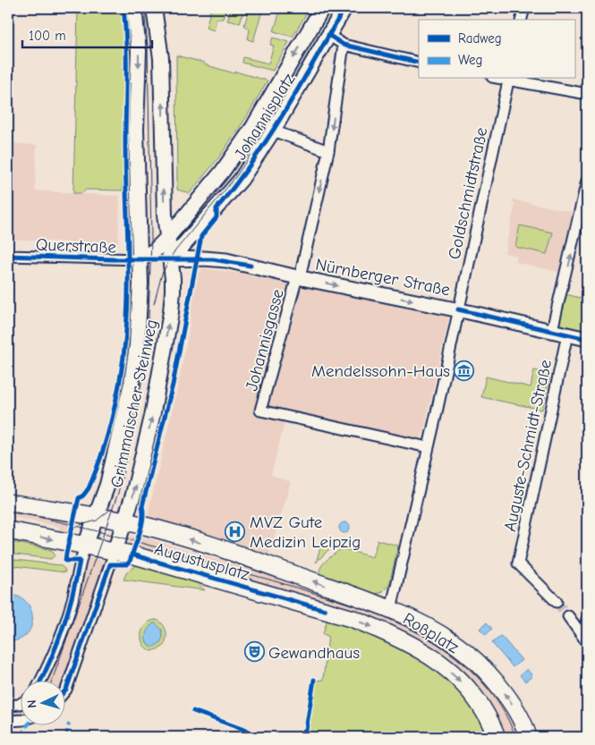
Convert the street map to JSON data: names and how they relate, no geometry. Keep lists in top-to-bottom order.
{
  "streets": {
    "main road": [
      "Johannisplatz",
      "Querstraße",
      "Grimmaischer Steinweg",
      "Augustusplatz",
      "Roßplatz"
    ],
    "street": [
      "Goldschmidtstraße",
      "Nürnberger Straße",
      "Johannisgasse",
      "Auguste-Schmidt-Straße"
    ]
  },
  "crossings": [
    ["Johannisplatz", "Querstraße"],
    ["Johannisplatz", "Nürnberger Straße"],
    ["Johannisplatz", "Johannisgasse"],
    ["Johannisplatz", "Grimmaischer Steinweg"],
    ["Goldschmidtstraße", "Nürnberger Straße"],
    ["Goldschmidtstraße", "Johannisgasse"],
    ["Goldschmidtstraße", "Roßplatz"],
    ["Querstraße", "Nürnberger Straße"],
    ["Querstraße", "Grimmaischer Steinweg"],
    ["Nürnberger Straße", "Johannisgasse"],
    ["Nürnberger Straße", "Grimmaischer Steinweg"],
    ["Nürnberger Straße", "Auguste-Schmidt-Straße"],
    ["Grimmaischer Steinweg", "Augustusplatz"],
    ["Augustusplatz", "Roßplatz"]
  ],
  "one_way": ["Nürnberger Straße"],
  "places": {
    "museum": ["Mendelssohn-Haus"],
    "hospital": ["MVZ Gute Medizin Leipzig"],
    "theatre": ["Gewandhaus"]
  },
  "legend": ["Radweg", "Weg"],
  "scale_bar": "100 m",
  "north": "left"
}
